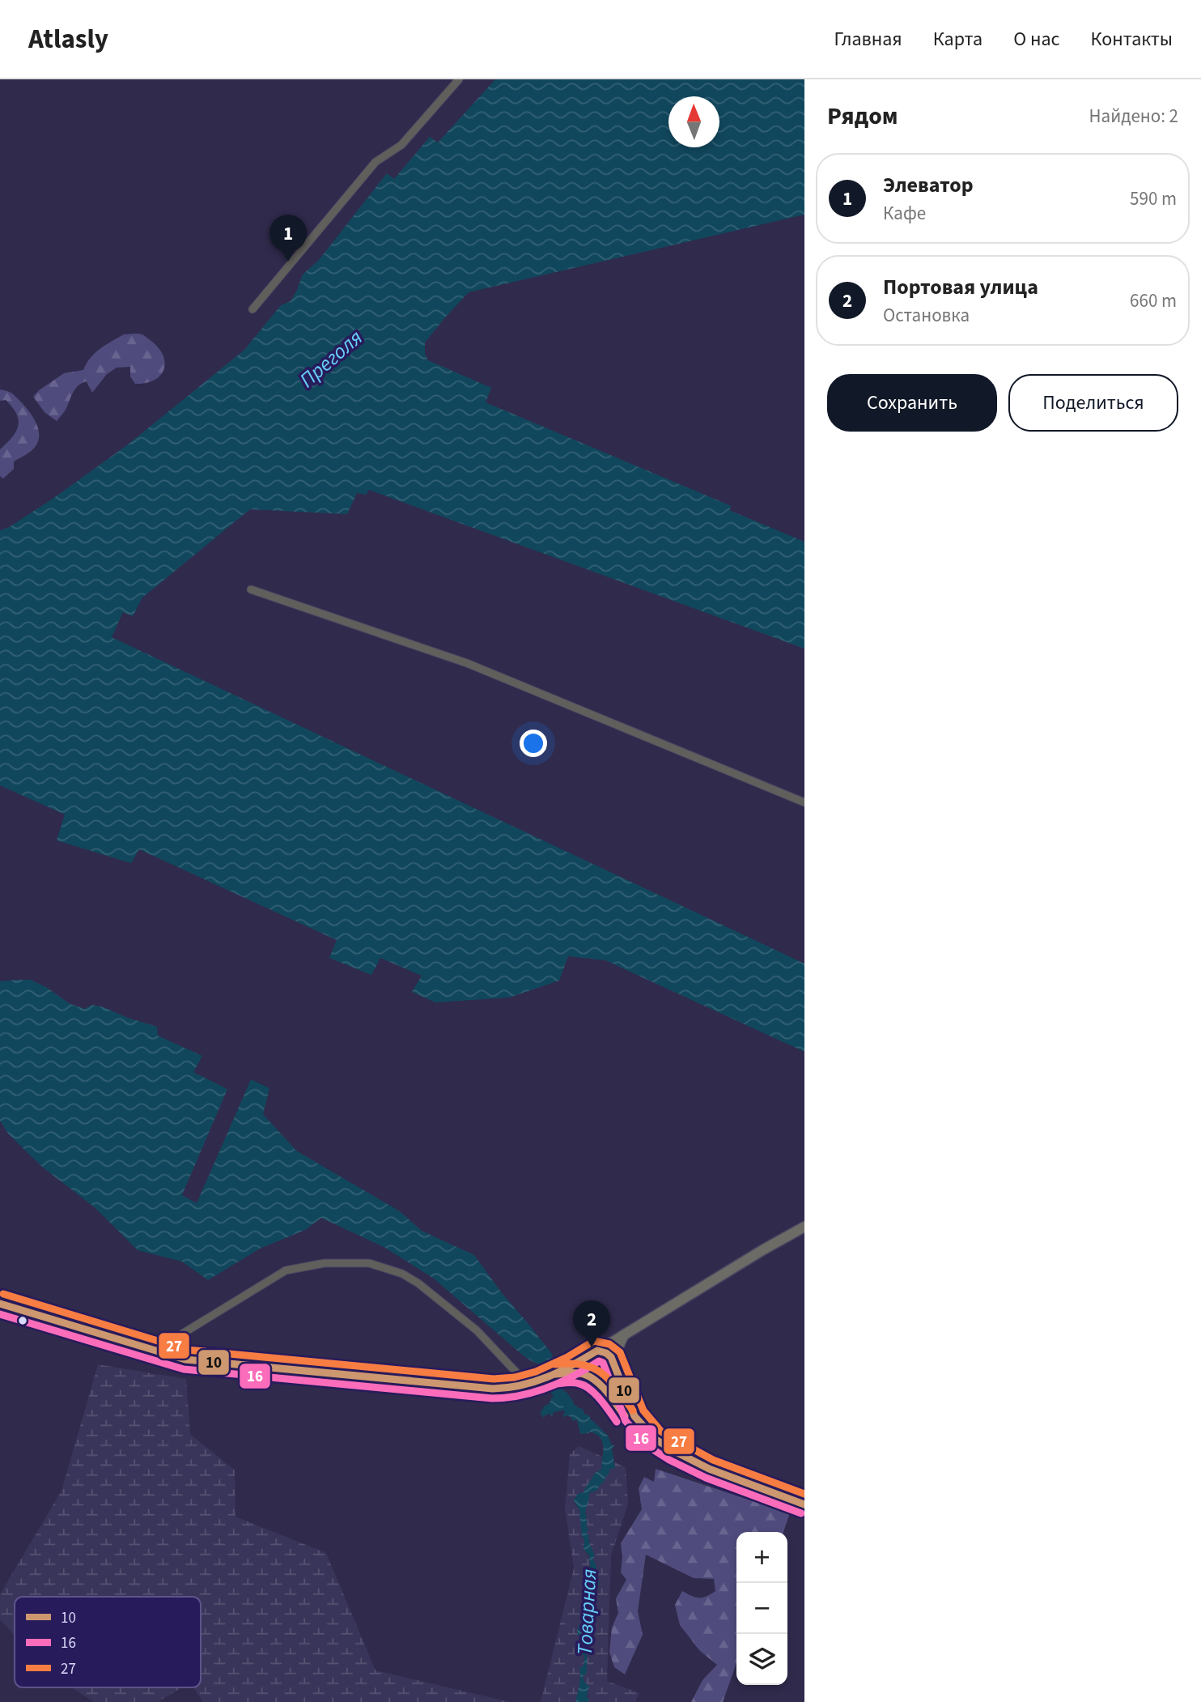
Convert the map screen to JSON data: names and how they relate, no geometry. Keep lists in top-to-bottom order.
{
  "water": ["Преголя", "Товарная"],
  "lines": ["transit line 27", "transit line 10", "transit line 16"],
  "legend": ["10", "16", "27"],
  "north": "top",
  "page": {
    "header": "Atlasly",
    "nav": [
      "Главная",
      "Карта",
      "О нас",
      "Контакты"
    ],
    "heading": ["Рядом", "Найдено: 2"],
    "list": [
      {
        "mark": "1",
        "name": "Элеватор",
        "note": "Кафе",
        "value": "590 m"
      },
      {
        "mark": "2",
        "name": "Портовая улица",
        "note": "Остановка",
        "value": "660 m"
      }
    ],
    "pins": ["1", "2"],
    "buttons": ["Сохранить", "Поделиться"],
    "map_buttons": ["+", "−"]
  }
}
